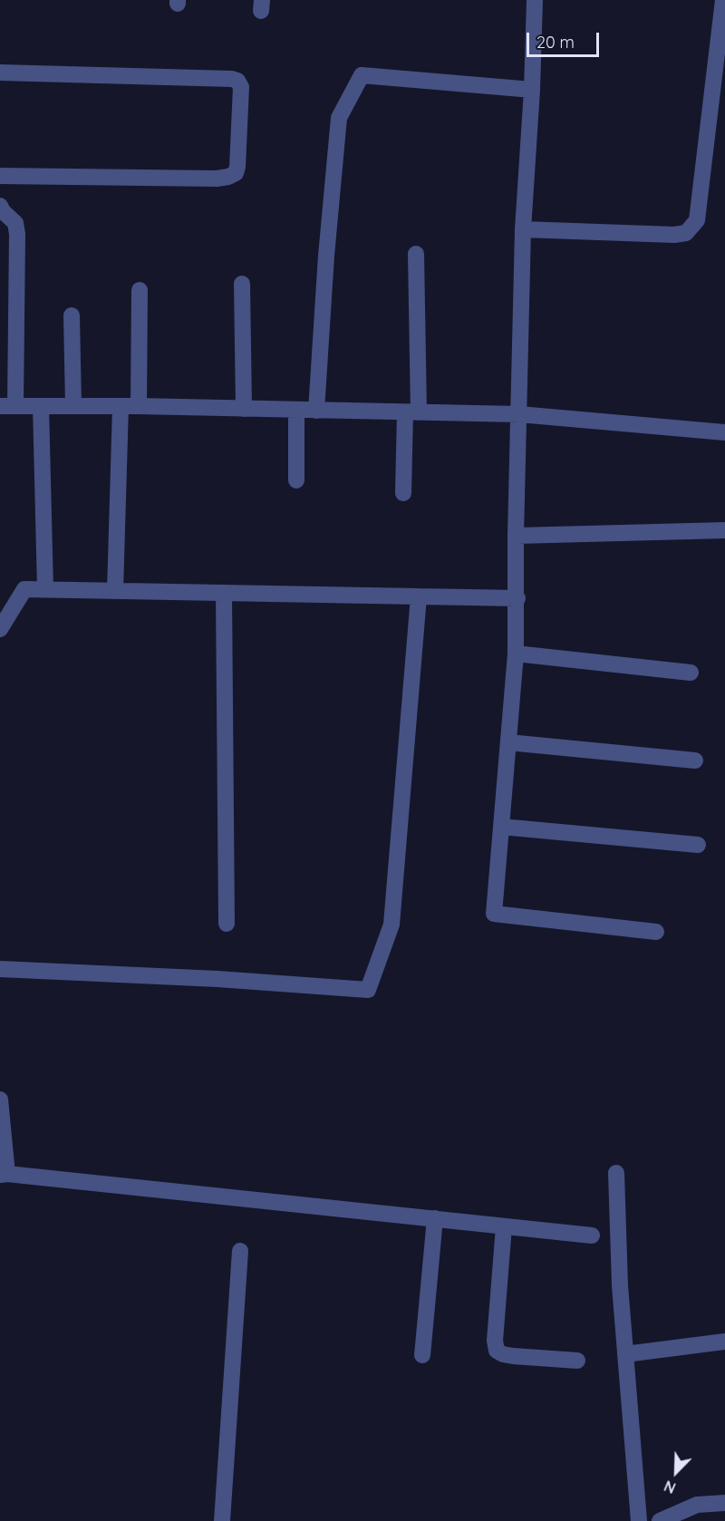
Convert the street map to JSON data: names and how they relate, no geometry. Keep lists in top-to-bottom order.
{
  "scale_bar": "20 m",
  "north": "bottom left"
}
